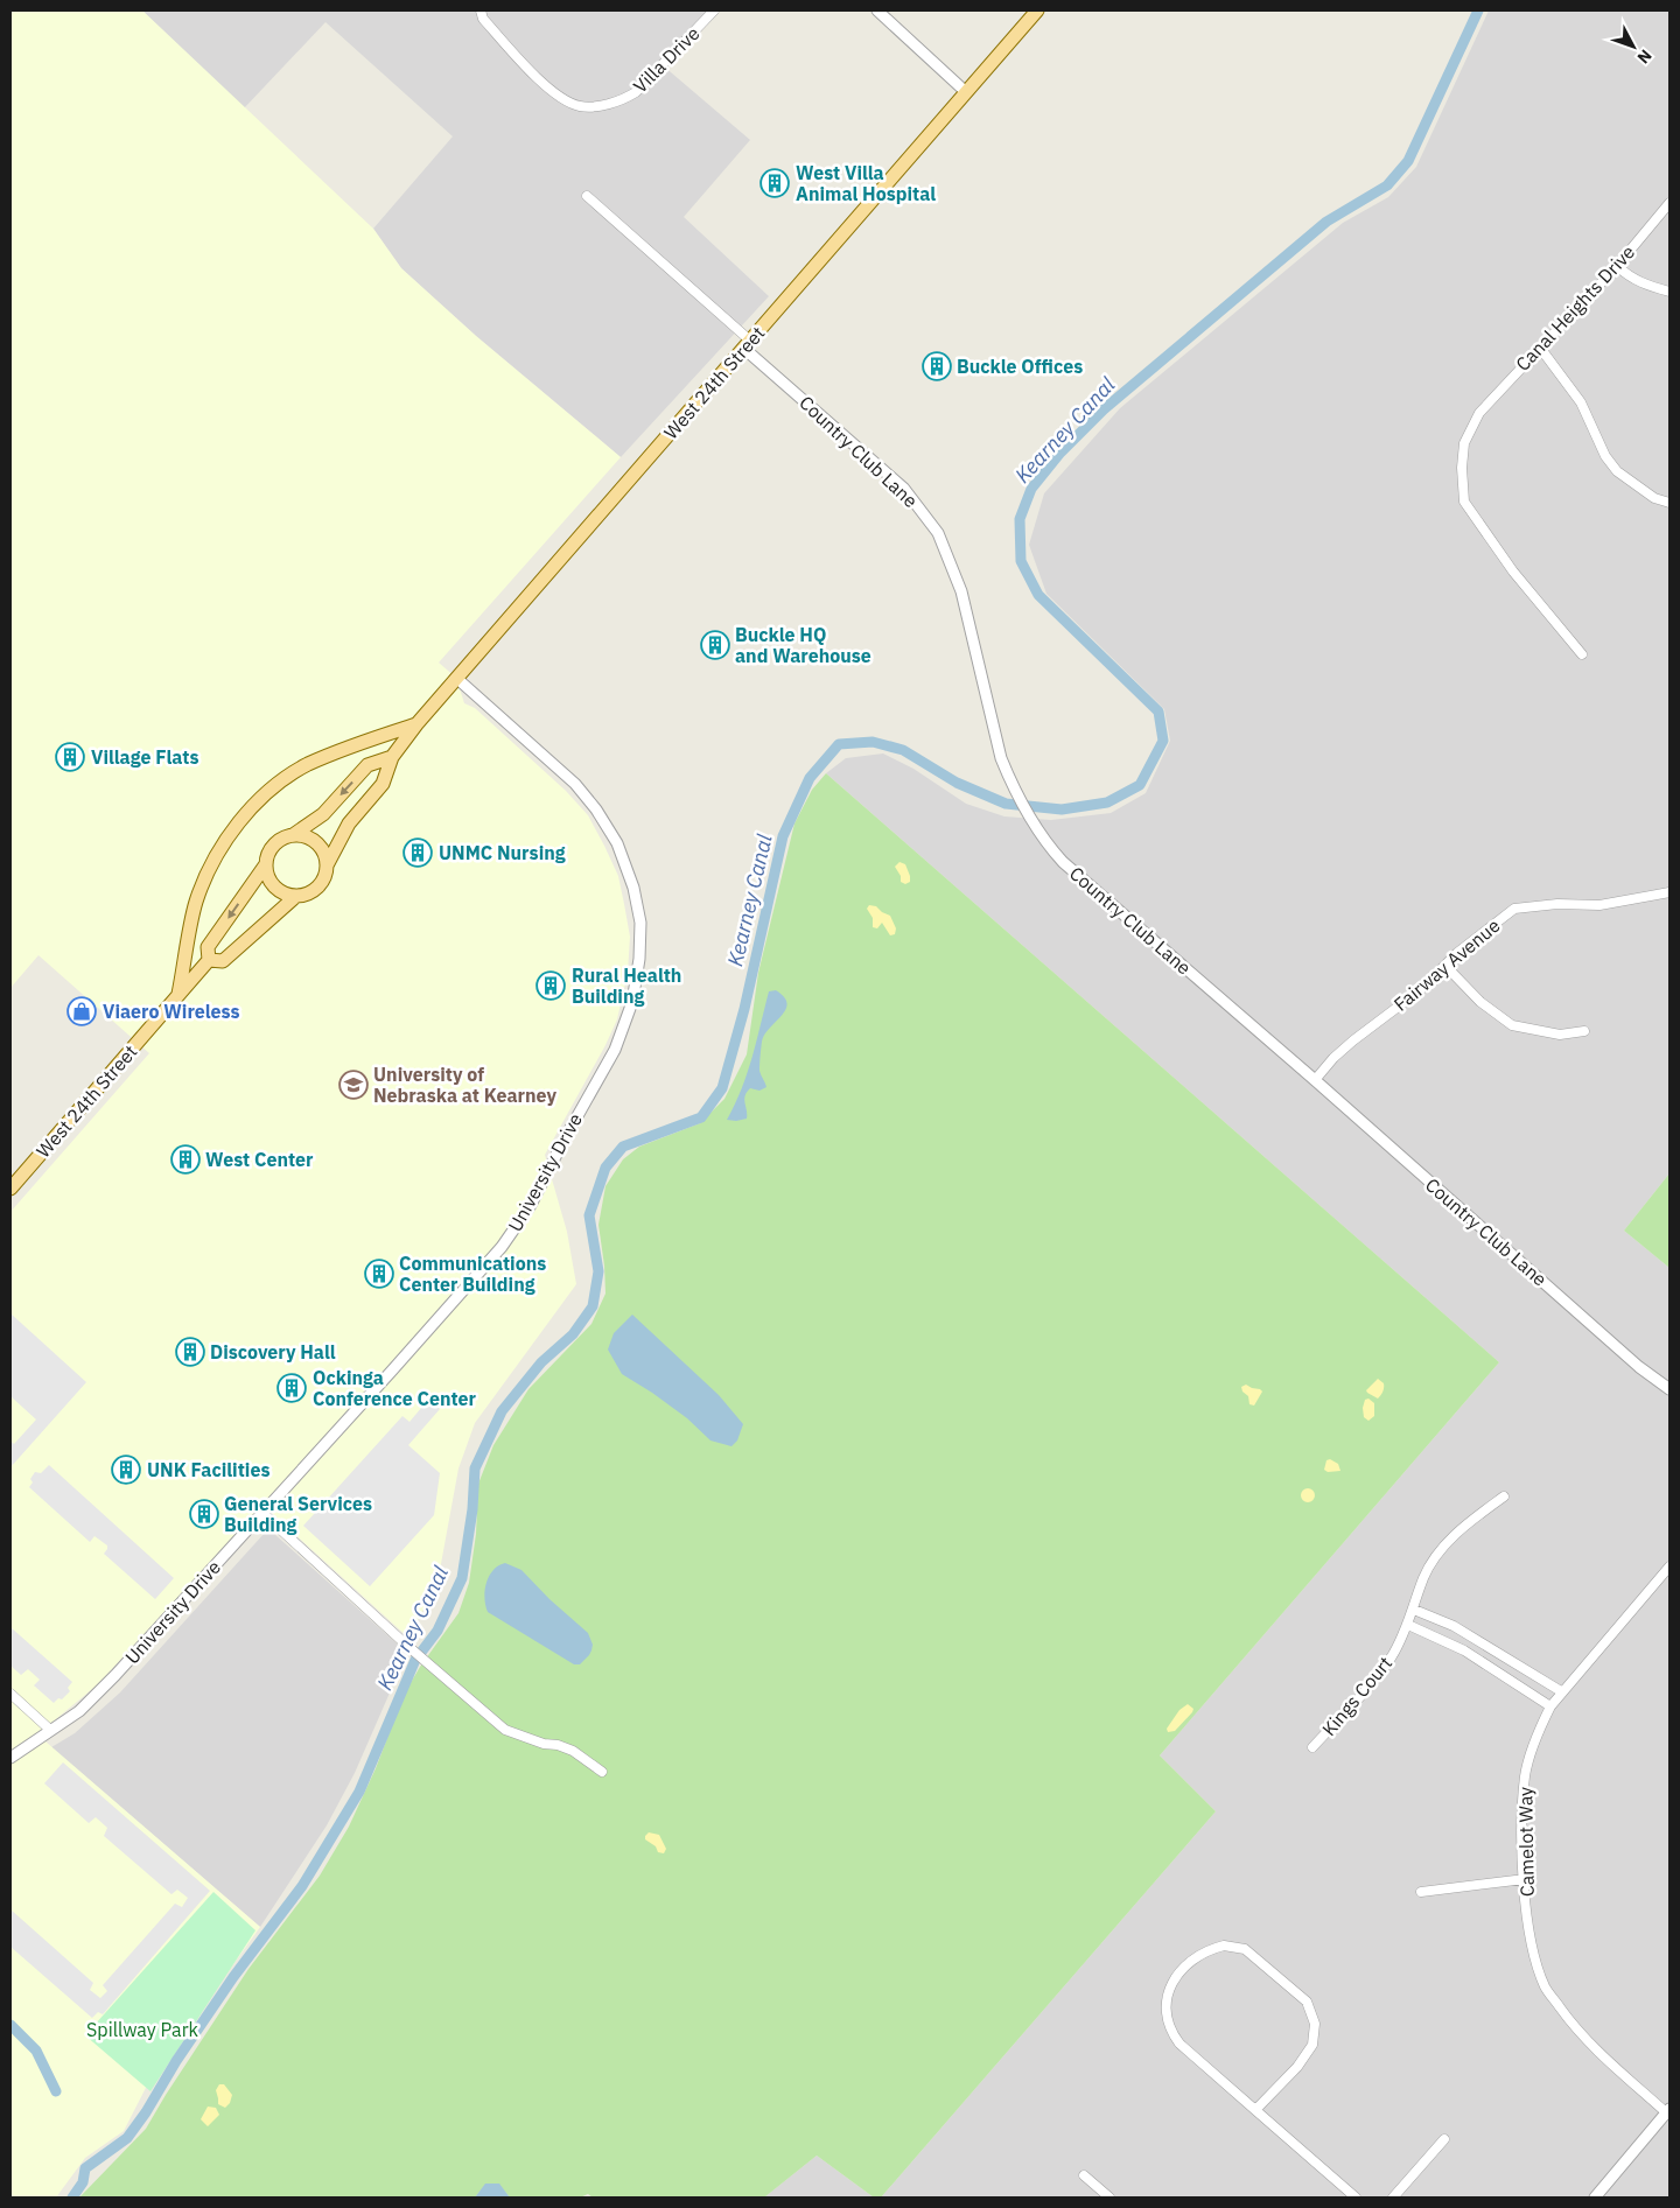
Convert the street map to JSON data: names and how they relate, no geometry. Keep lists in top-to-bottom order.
{
  "streets": {
    "main road": ["West 24th Street"],
    "street": [
      "Villa Drive",
      "Canal Heights Drive",
      "Country Club Lane",
      "Fairway Avenue",
      "University Drive",
      "Kings Court",
      "Camelot Way"
    ]
  },
  "crossings": [
    ["West 24th Street", "Country Club Lane"],
    ["West 24th Street", "University Drive"],
    ["Country Club Lane", "Fairway Avenue"]
  ],
  "water": ["Kearney Canal"],
  "parks": ["Spillway Park"],
  "places": {
    "building": [
      "West Villa Animal Hospital",
      "Buckle Offices",
      "Buckle HQ and Warehouse",
      "Village Flats",
      "UNMC Nursing",
      "Rural Health Building",
      "West Center",
      "Communications Center Building",
      "Discovery Hall",
      "Ockinga Conference Center",
      "UNK Facilities",
      "General Services Building"
    ],
    "shop": ["Viaero Wireless"],
    "school or university": ["University of Nebraska at Kearney"]
  },
  "north": "bottom right"
}
